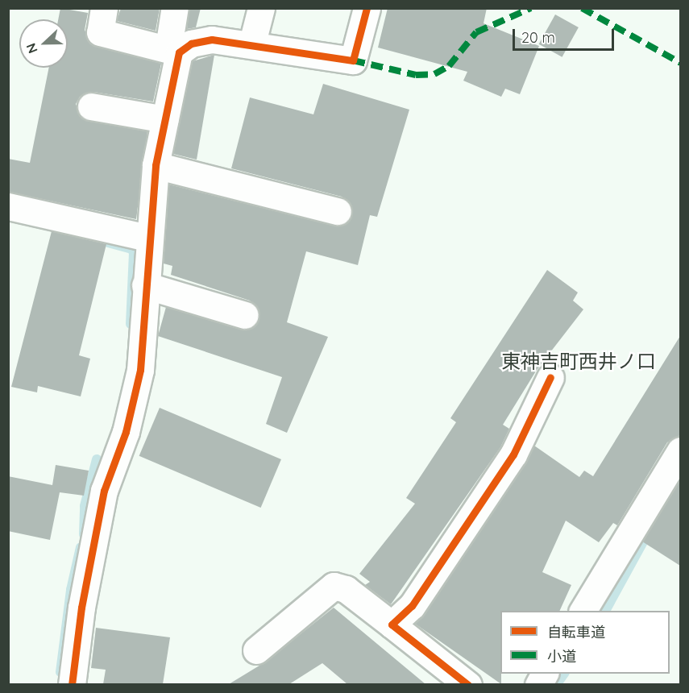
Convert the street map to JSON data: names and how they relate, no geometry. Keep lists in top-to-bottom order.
{
  "districts": ["東神吉町西井ノ口"],
  "legend": ["自転車道", "小道"],
  "scale_bar": "20 m",
  "north": "left"
}
